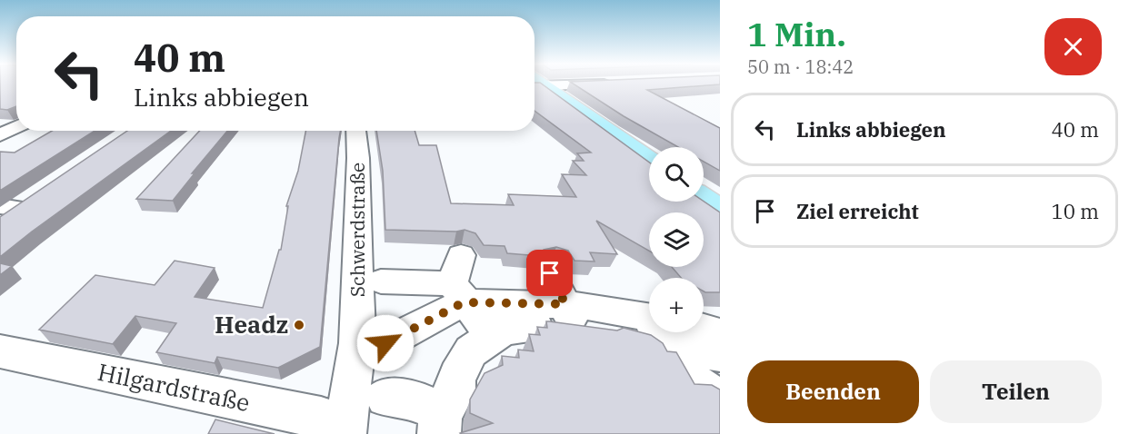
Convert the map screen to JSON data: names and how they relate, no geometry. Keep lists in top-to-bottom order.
{
  "streets": {
    "street": ["Schwerdstraße", "Hilgardstraße"]
  },
  "crossings": [
    ["Schwerdstraße", "Hilgardstraße"]
  ],
  "places": ["Headz"],
  "page": {
    "heading": ["1 Min.", "50 m · 18:42"],
    "turn": ["40 m", "Links abbiegen"],
    "list": [
      {
        "name": "Links abbiegen",
        "value": "40 m"
      },
      {
        "name": "Ziel erreicht",
        "value": "10 m"
      }
    ],
    "map_buttons": "+",
    "buttons": ["Beenden", "Teilen"]
  }
}
